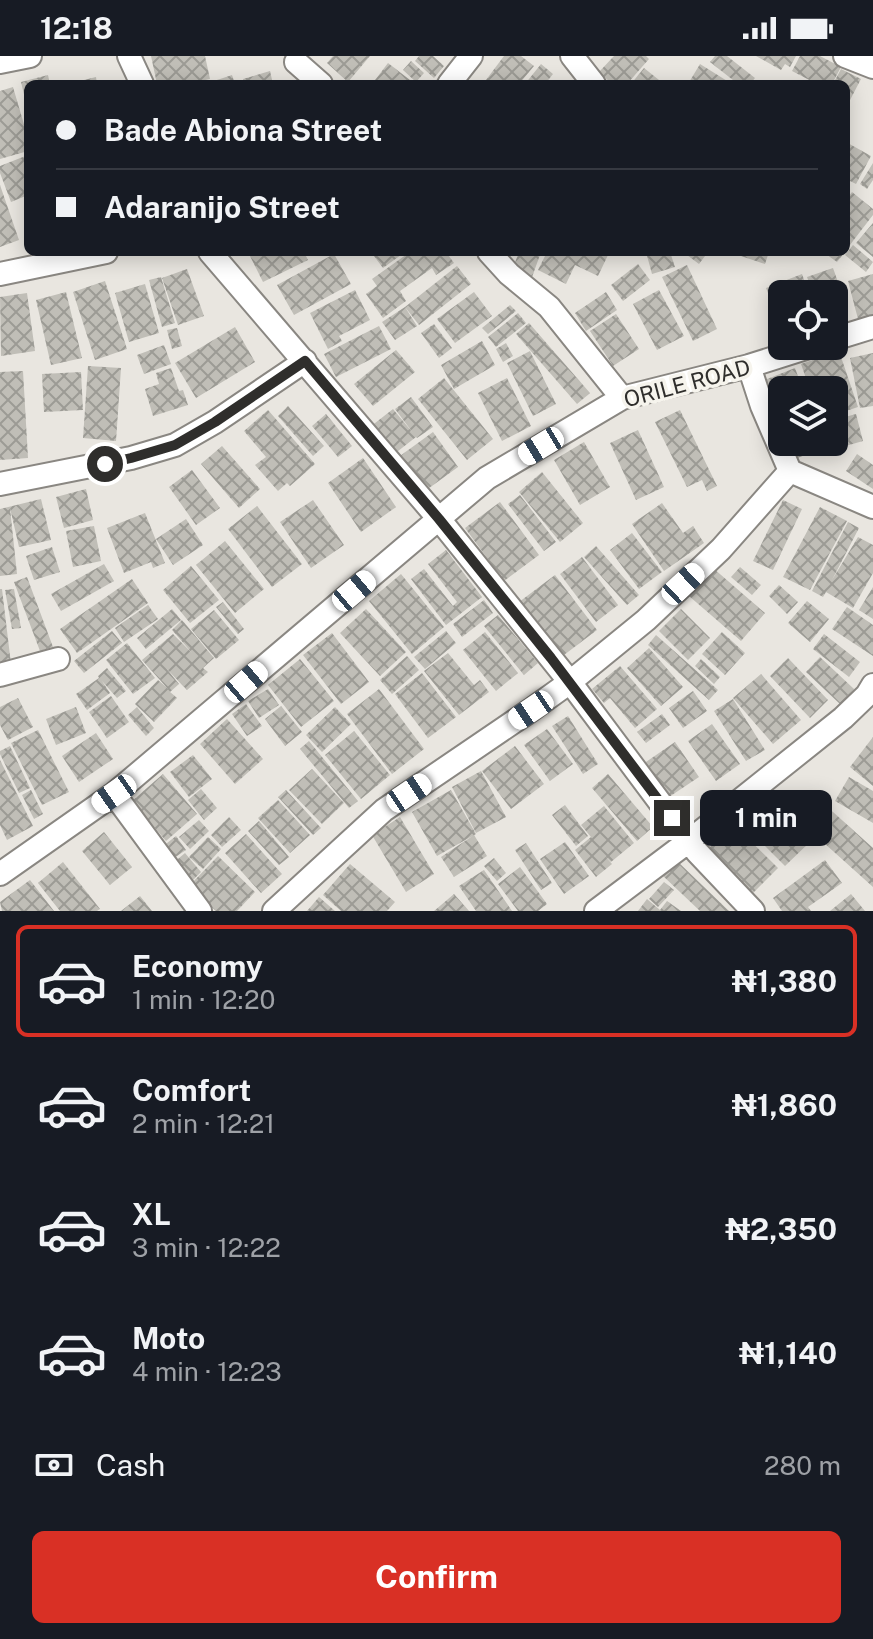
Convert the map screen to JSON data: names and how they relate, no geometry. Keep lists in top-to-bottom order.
{
  "streets": {
    "street": ["ORILE ROAD"]
  },
  "page": {
    "status": "12:18",
    "banner": ["Bade Abiona Street", "Adaranijo Street"],
    "bubble": "1 min",
    "list": [
      {
        "name": "Economy",
        "note": "1 min · 12:20",
        "value": "₦1,380"
      },
      {
        "name": "Comfort",
        "note": "2 min · 12:21",
        "value": "₦1,860"
      },
      {
        "name": "XL",
        "note": "3 min · 12:22",
        "value": "₦2,350"
      },
      {
        "name": "Moto",
        "note": "4 min · 12:23",
        "value": "₦1,140"
      }
    ],
    "pay": ["Cash", "280 m"],
    "buttons": "Confirm"
  }
}
